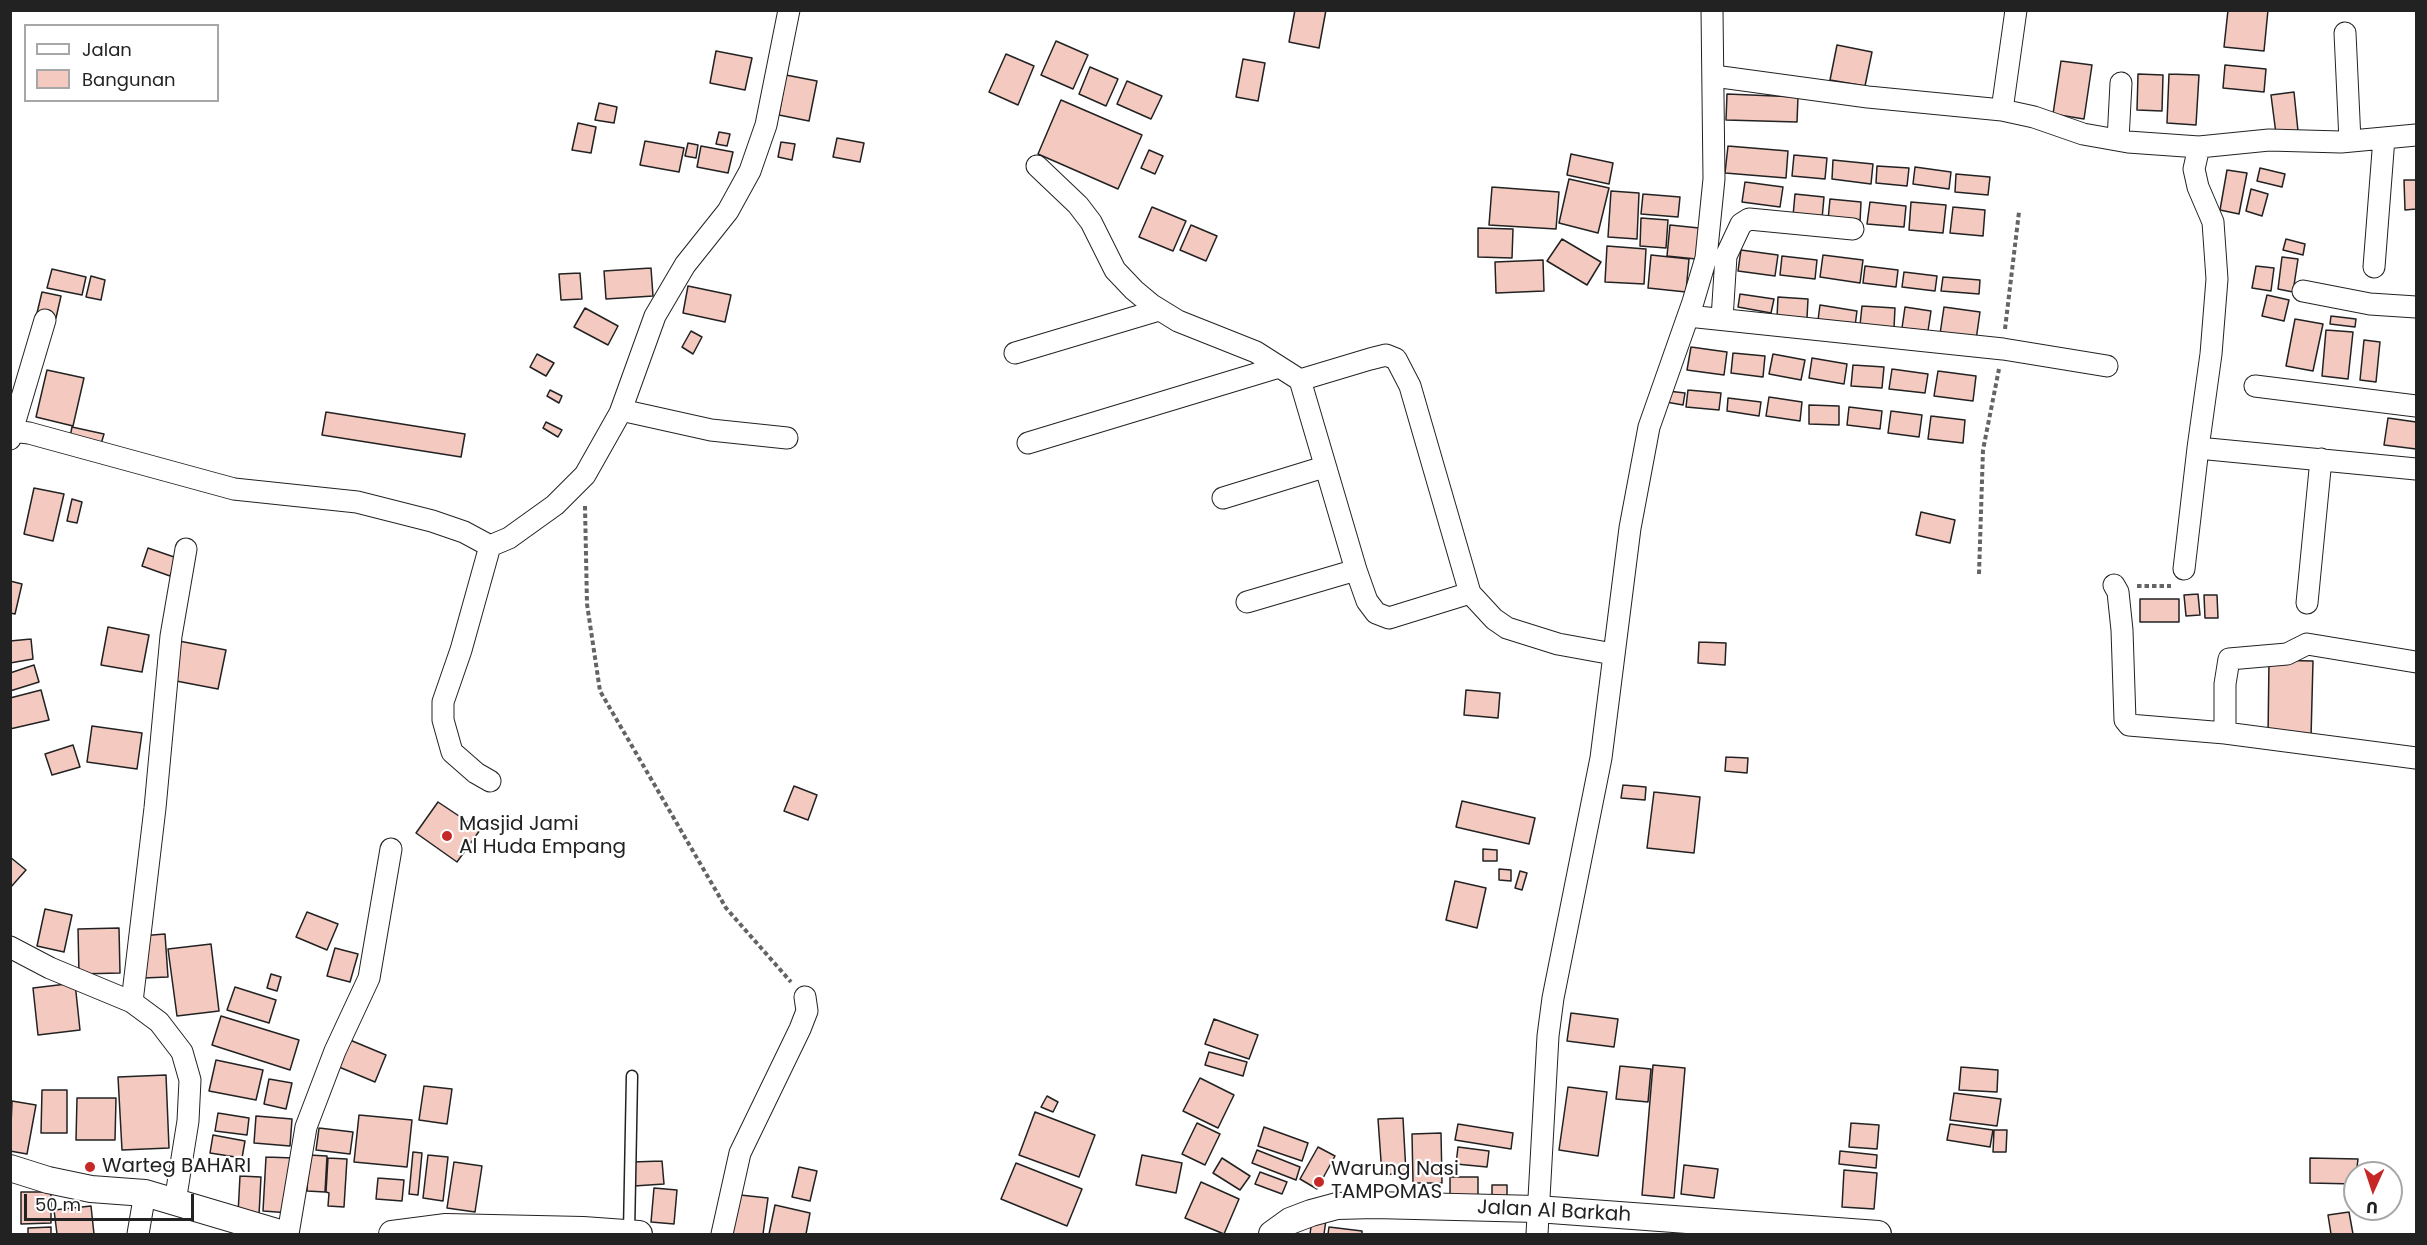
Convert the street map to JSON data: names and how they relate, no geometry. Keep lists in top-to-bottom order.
{
  "streets": {
    "street": ["Jalan Al Barkah"]
  },
  "places": ["Masjid Jami Al Huda Empang", "Warteg BAHARI", "Warung Nasi TAMPOMAS"],
  "legend": ["Jalan", "Bangunan"],
  "scale_bar": "50 m",
  "north": "bottom"
}
